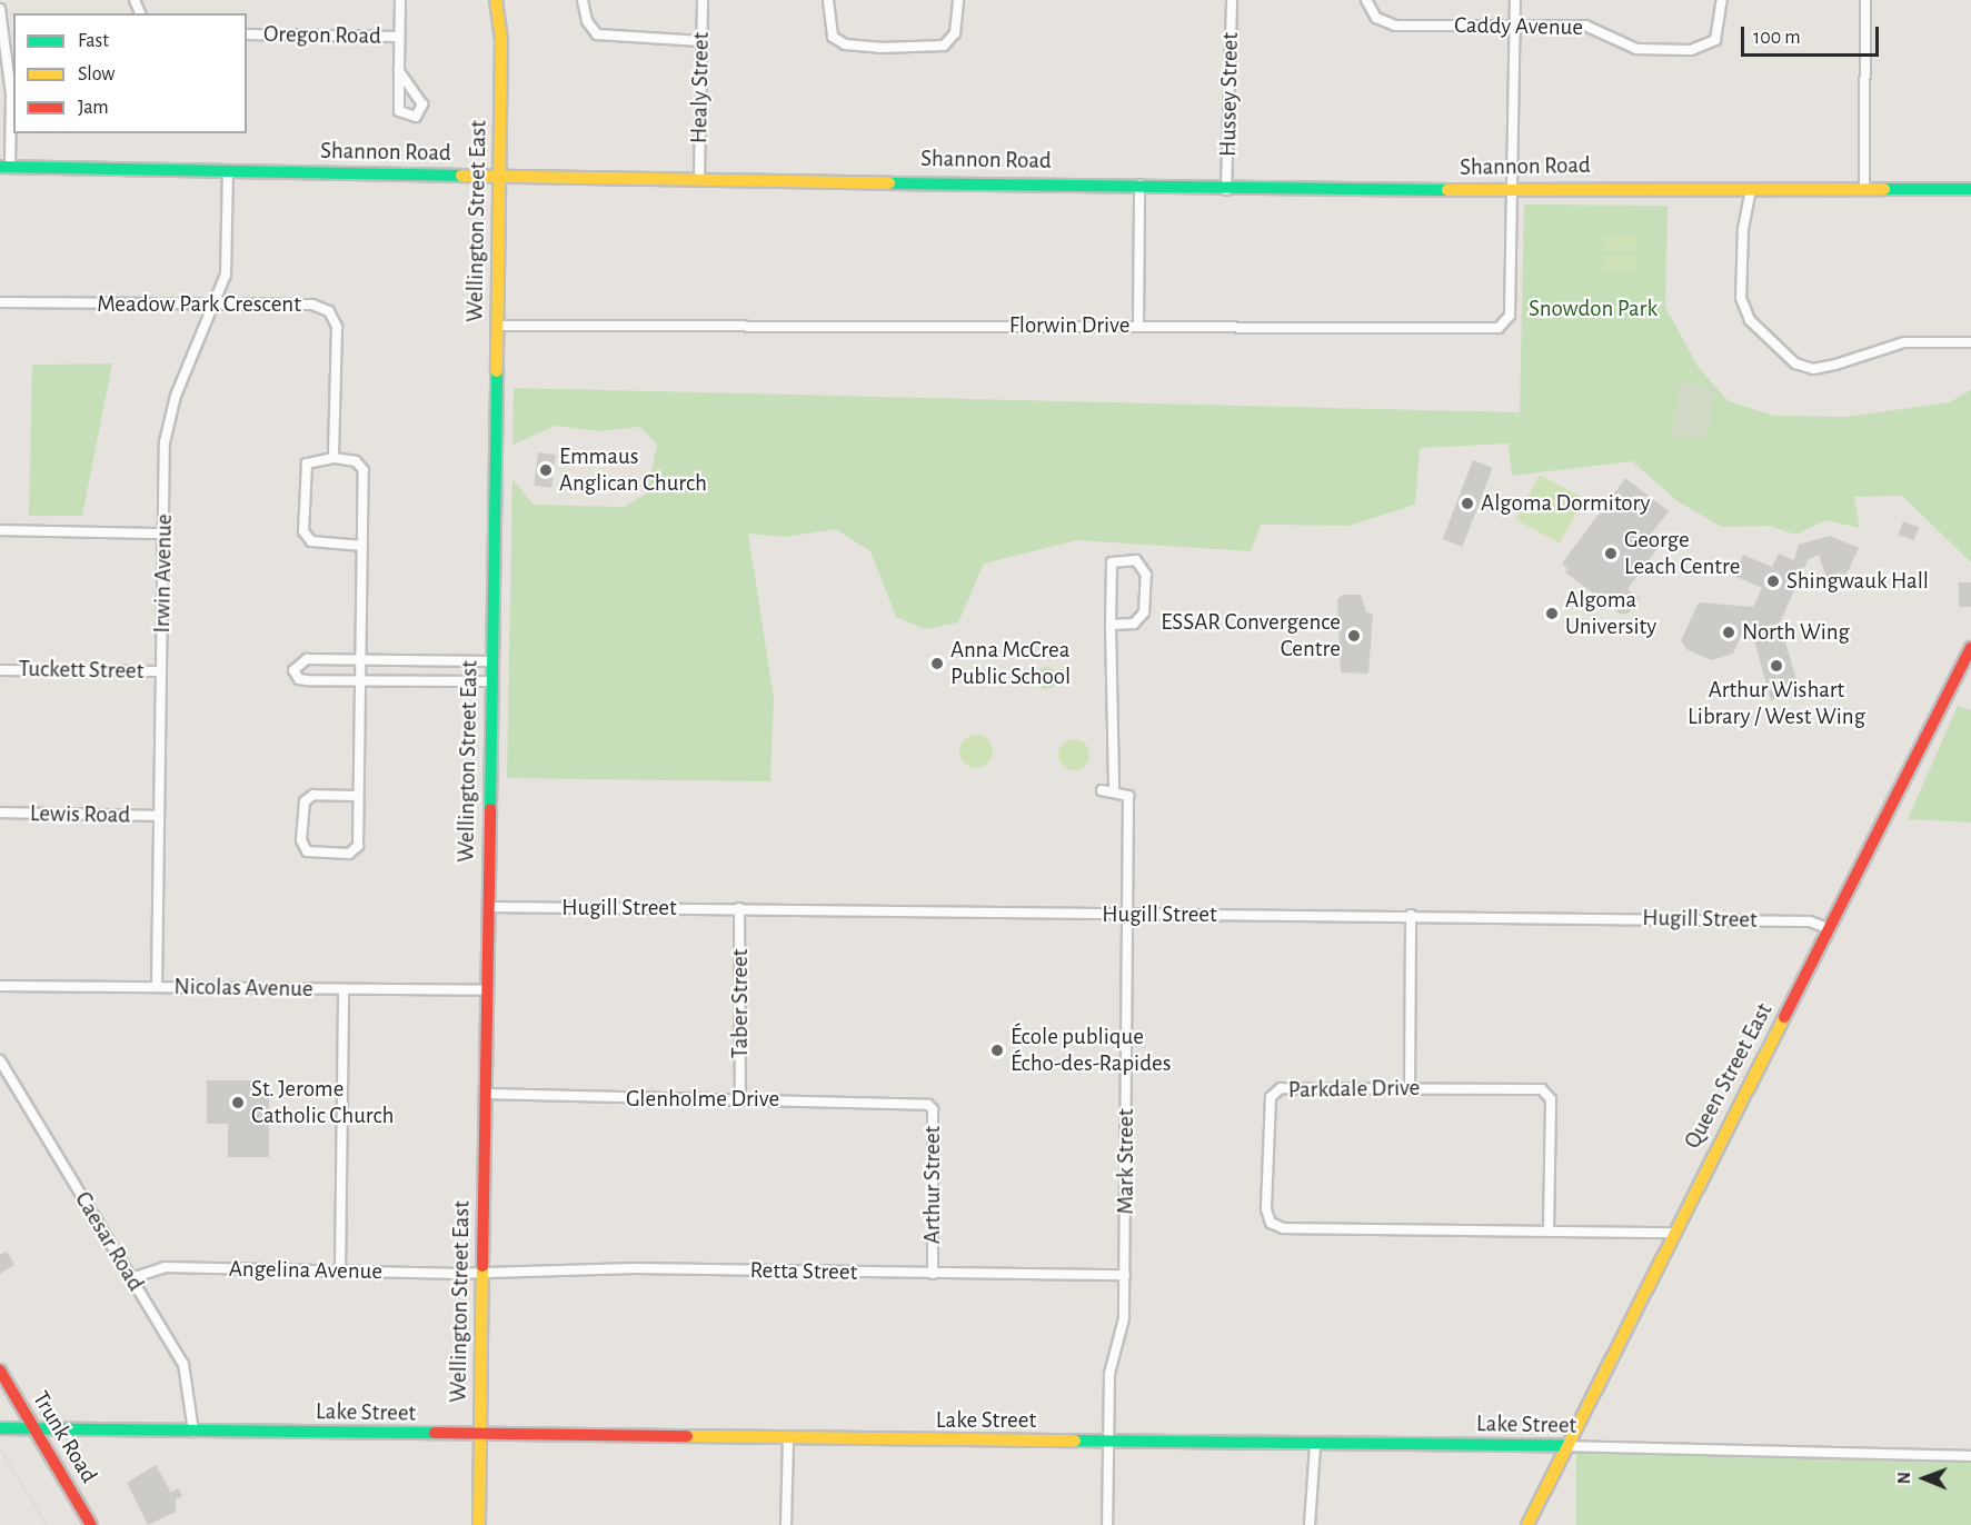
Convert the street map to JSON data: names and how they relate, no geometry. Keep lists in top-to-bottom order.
{
  "streets": {
    "street": [
      "Caddy Avenue",
      "Oregon Road",
      "Healy Street",
      "Hussey Street",
      "Shannon Road",
      "Wellington Street East",
      "Meadow Park Crescent",
      "Florwin Drive",
      "Irwin Avenue",
      "Tuckett Street",
      "Lewis Road",
      "Hugill Street",
      "Nicolas Avenue",
      "Taber Street",
      "Queen Street East",
      "Parkdale Drive",
      "Glenholme Drive",
      "Mark Street",
      "Arthur Street",
      "Caesar Road",
      "Angelina Avenue",
      "Retta Street",
      "Lake Street",
      "Trunk Road"
    ]
  },
  "crossings": [
    ["Caddy Avenue", "Florwin Drive"],
    ["Healy Street", "Shannon Road"],
    ["Hussey Street", "Shannon Road"],
    ["Shannon Road", "Wellington Street East"],
    ["Shannon Road", "Florwin Drive"],
    ["Shannon Road", "Irwin Avenue"],
    ["Wellington Street East", "Florwin Drive"],
    ["Wellington Street East", "Hugill Street"],
    ["Wellington Street East", "Nicolas Avenue"],
    ["Wellington Street East", "Glenholme Drive"],
    ["Wellington Street East", "Angelina Avenue"],
    ["Wellington Street East", "Retta Street"],
    ["Wellington Street East", "Lake Street"],
    ["Meadow Park Crescent", "Irwin Avenue"],
    ["Irwin Avenue", "Tuckett Street"],
    ["Irwin Avenue", "Lewis Road"],
    ["Irwin Avenue", "Nicolas Avenue"],
    ["Hugill Street", "Taber Street"],
    ["Hugill Street", "Queen Street East"],
    ["Hugill Street", "Mark Street"],
    ["Taber Street", "Glenholme Drive"],
    ["Queen Street East", "Parkdale Drive"],
    ["Queen Street East", "Lake Street"],
    ["Glenholme Drive", "Arthur Street"],
    ["Mark Street", "Retta Street"],
    ["Mark Street", "Lake Street"],
    ["Arthur Street", "Retta Street"],
    ["Caesar Road", "Angelina Avenue"],
    ["Caesar Road", "Lake Street"],
    ["Angelina Avenue", "Retta Street"],
    ["Lake Street", "Trunk Road"]
  ],
  "parks": ["Snowdon Park"],
  "places": [
    "Emmaus Anglican Church",
    "Algoma Dormitory",
    "George Leach Centre",
    "Shingwauk Hall",
    "Algoma University",
    "North Wing",
    "ESSAR Convergence Centre",
    "Anna McCrea Public School",
    "Arthur Wishart Library / West Wing",
    "École publique Écho-des-Rapides",
    "St. Jerome Catholic Church"
  ],
  "legend": ["Fast", "Slow", "Jam"],
  "scale_bar": "100 m",
  "north": "left"
}
